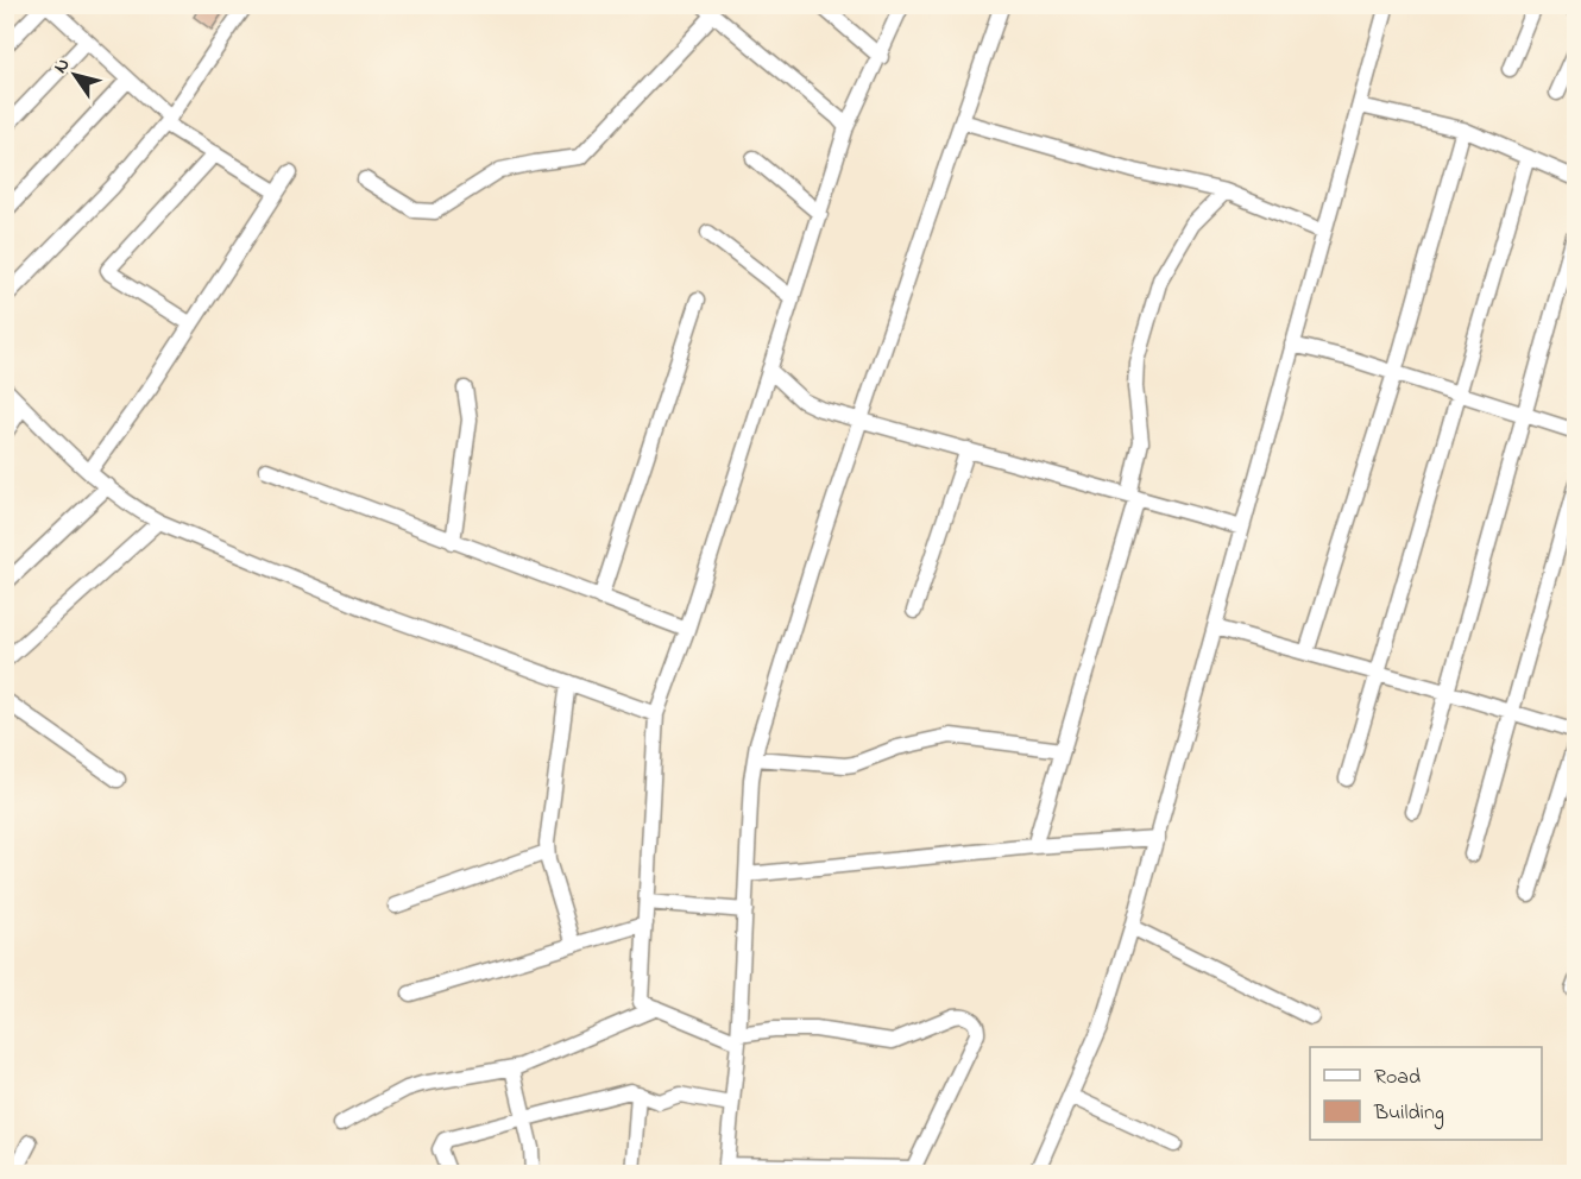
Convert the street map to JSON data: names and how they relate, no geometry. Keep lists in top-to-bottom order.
{
  "legend": ["Road", "Building"],
  "north": "top left"
}
